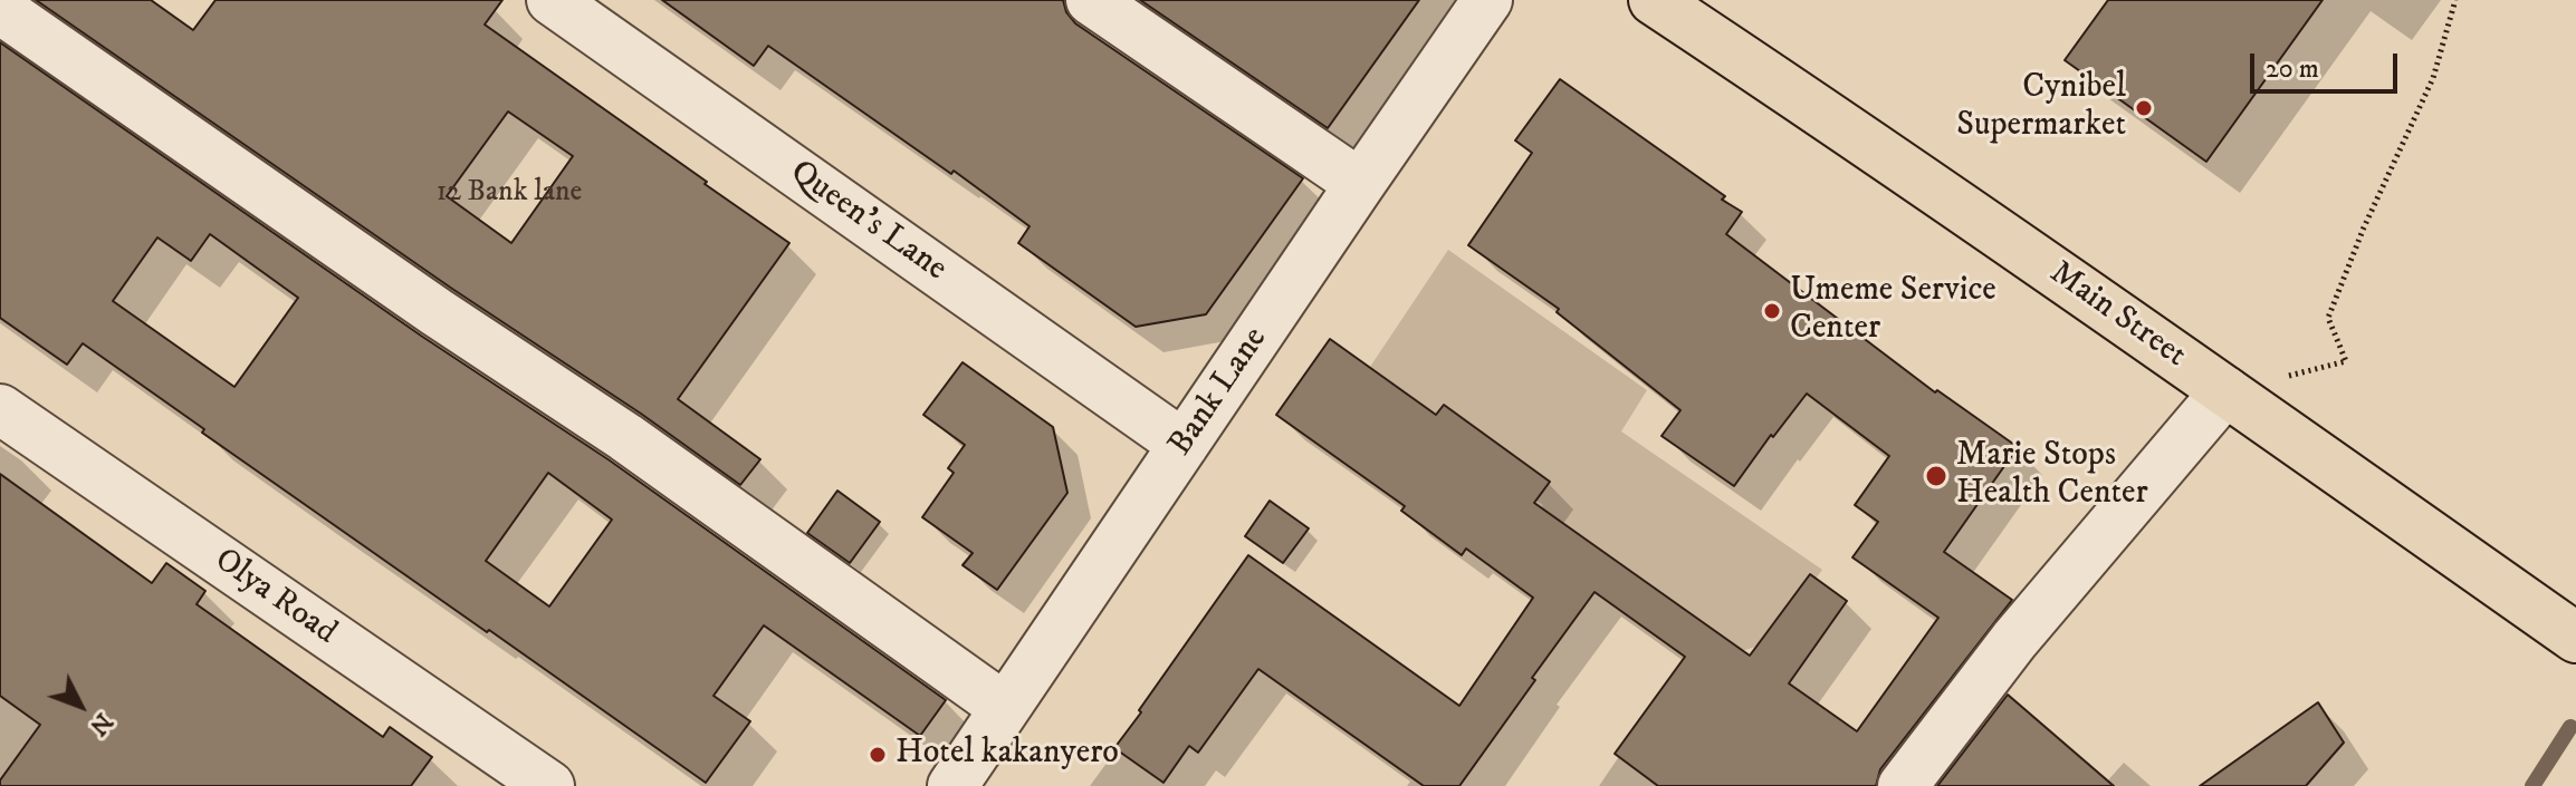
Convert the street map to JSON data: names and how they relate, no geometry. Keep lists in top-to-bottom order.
{
  "streets": {
    "main road": ["Main Street"],
    "street": ["Queen's Lane", "Bank Lane", "Olya Road"]
  },
  "crossings": [
    ["Queen's Lane", "Bank Lane"]
  ],
  "places": [
    "Cynibel Supermarket",
    "Umeme Service Center",
    "Marie Stops Health Center",
    "Hotel kakanyero"
  ],
  "house_numbers": ["12 Bank lane"],
  "scale_bar": "20 m",
  "north": "bottom right"
}
